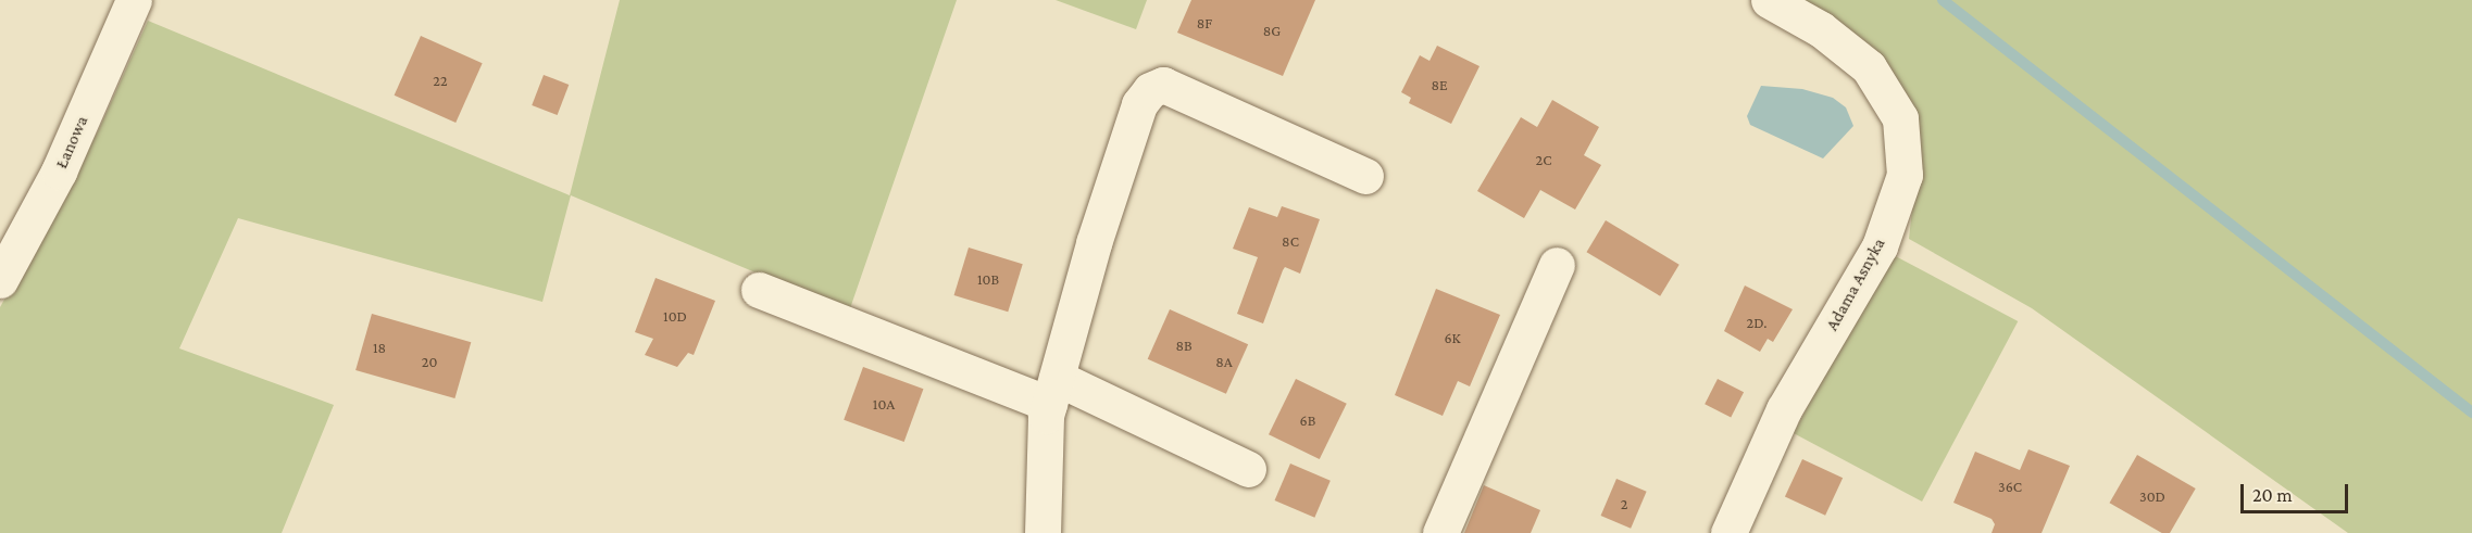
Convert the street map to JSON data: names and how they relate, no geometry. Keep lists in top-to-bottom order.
{
  "streets": {
    "street": ["Łanowa", "Adama Asnyka"]
  },
  "house_numbers": [
    "8F",
    "8G",
    "22",
    "8E",
    "2C",
    "8C",
    "10B",
    "10D",
    "2D.",
    "6K",
    "8B",
    "18",
    "20",
    "8A",
    "10A",
    "6B",
    "36C",
    "30D",
    "2"
  ],
  "scale_bar": "20 m"
}
